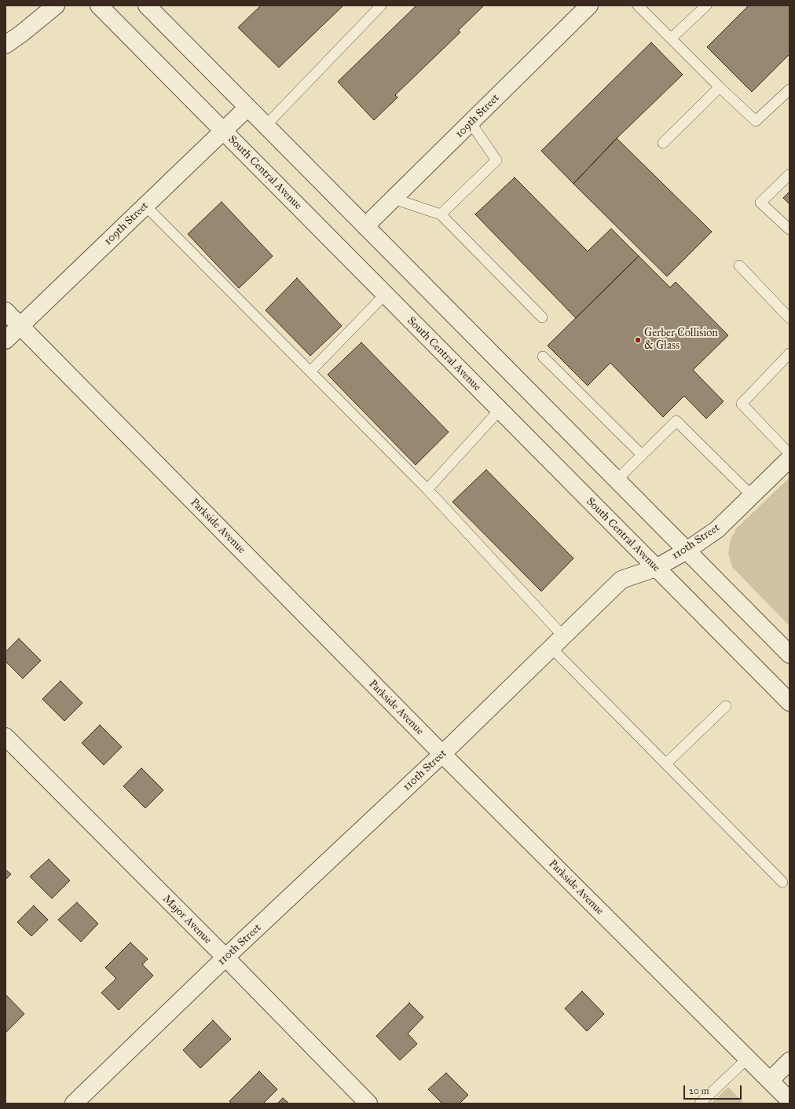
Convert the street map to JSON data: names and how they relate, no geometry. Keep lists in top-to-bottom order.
{
  "streets": {
    "street": [
      "109th Street",
      "South Central Avenue",
      "Parkside Avenue",
      "110th Street",
      "Major Avenue"
    ]
  },
  "crossings": [
    ["109th Street", "South Central Avenue"],
    ["109th Street", "Parkside Avenue"],
    ["South Central Avenue", "110th Street"],
    ["Parkside Avenue", "110th Street"],
    ["110th Street", "Major Avenue"]
  ],
  "places": ["Gerber Collision & Glass"],
  "scale_bar": "20 m"
}
